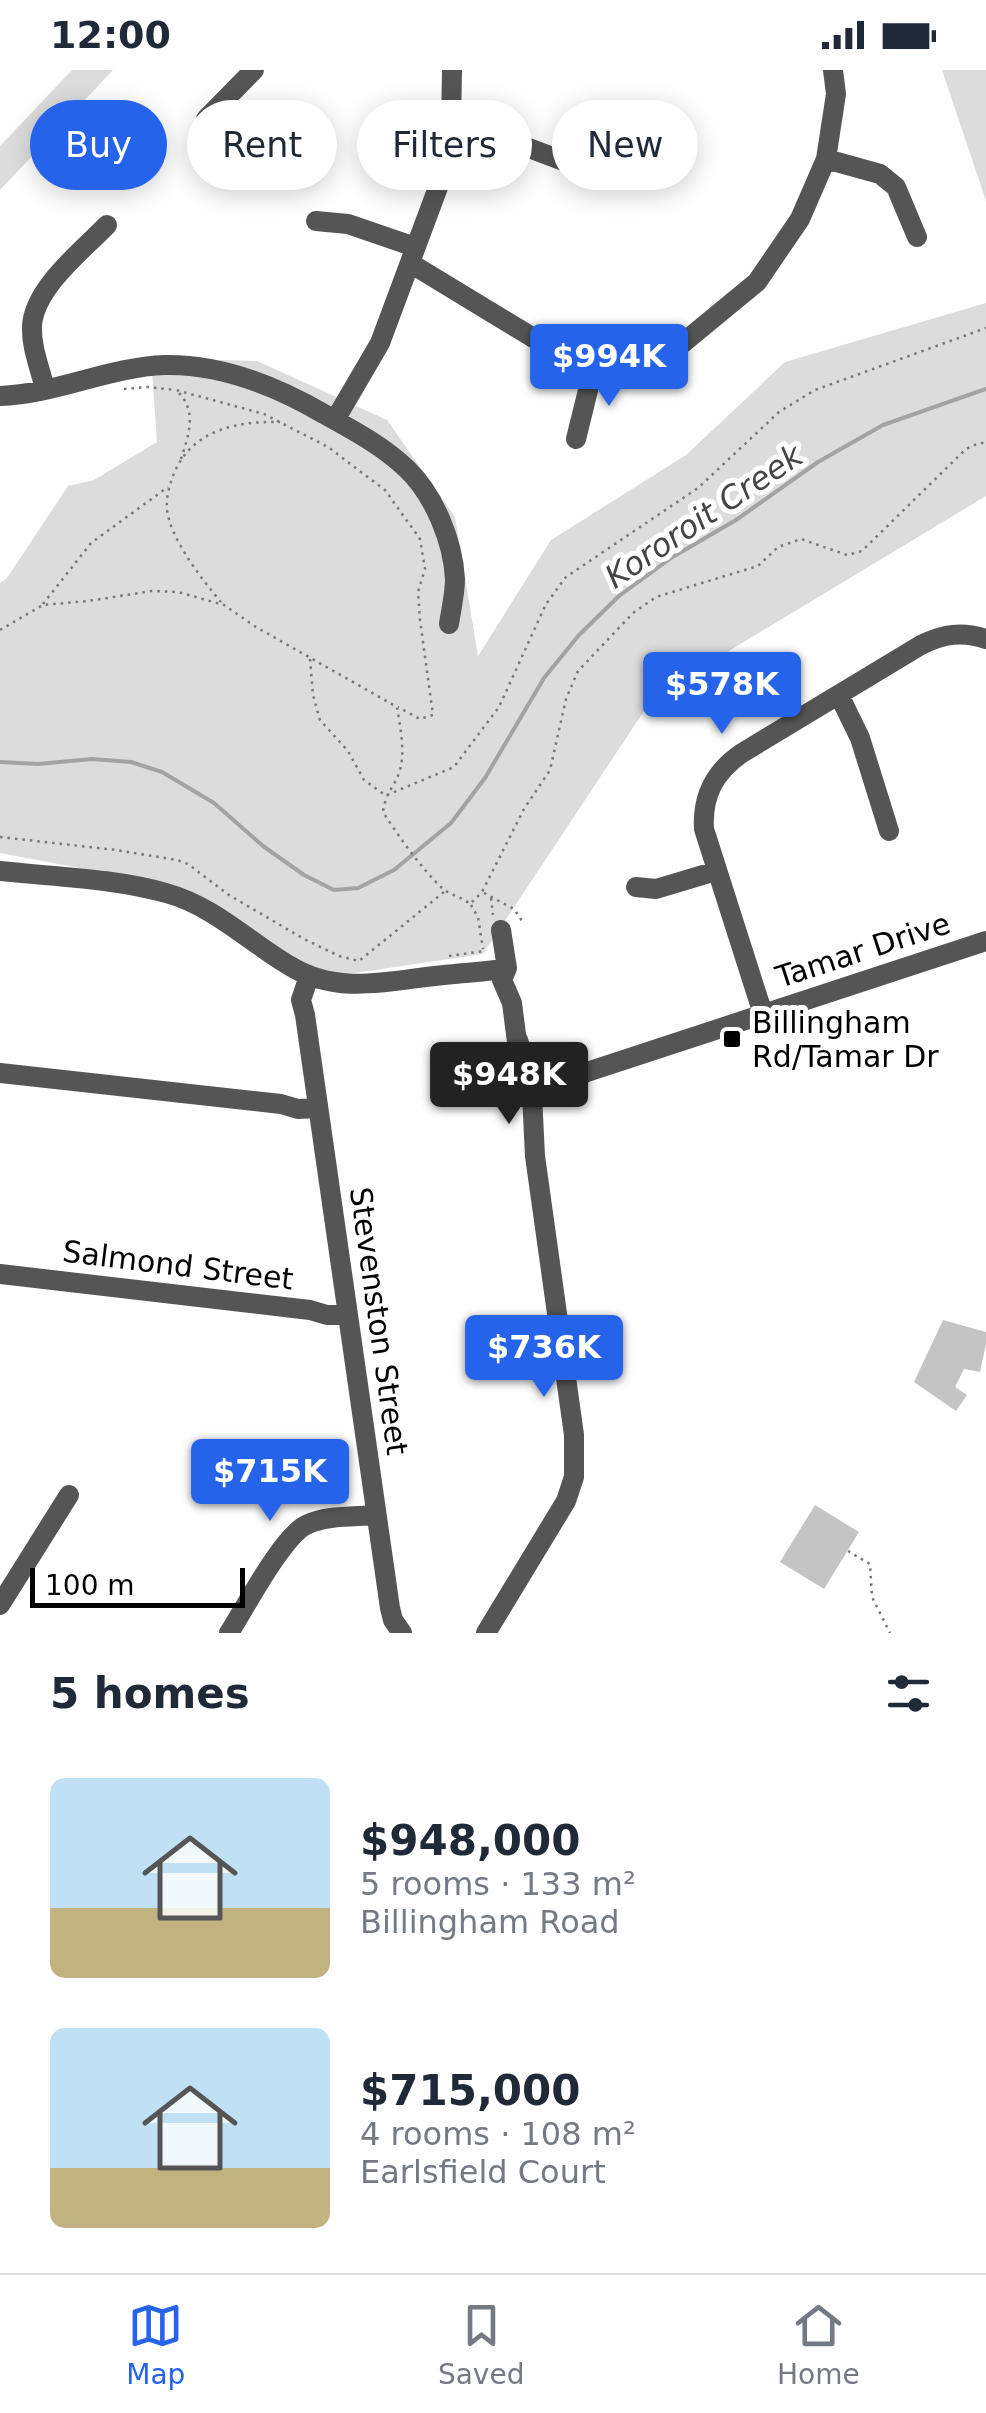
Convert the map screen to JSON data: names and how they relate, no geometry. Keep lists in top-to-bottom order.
{
  "streets": {
    "street": ["Tamar Drive", "Salmond Street", "Stevenston Street"]
  },
  "crossings": [
    ["Salmond Street", "Stevenston Street"]
  ],
  "water": ["Kororoit Creek"],
  "places": {
    "transit": ["Billingham Rd/Tamar Dr"]
  },
  "scale_bar": "100 m",
  "page": {
    "status": "12:00",
    "chip": [
      "Buy",
      "Rent",
      "Filters",
      "New"
    ],
    "price": [
      "$994K",
      "$578K",
      "$948K",
      "$736K",
      "$715K"
    ],
    "scale": "100 m",
    "heading": "5 homes",
    "list": [
      {
        "name": "$948,000",
        "note": "5 rooms · 133 m² · Billingham Road"
      },
      {
        "name": "$715,000",
        "note": "4 rooms · 108 m² · Earlsfield Court"
      }
    ],
    "tabs": ["Map", "Saved", "Home"]
  }
}
